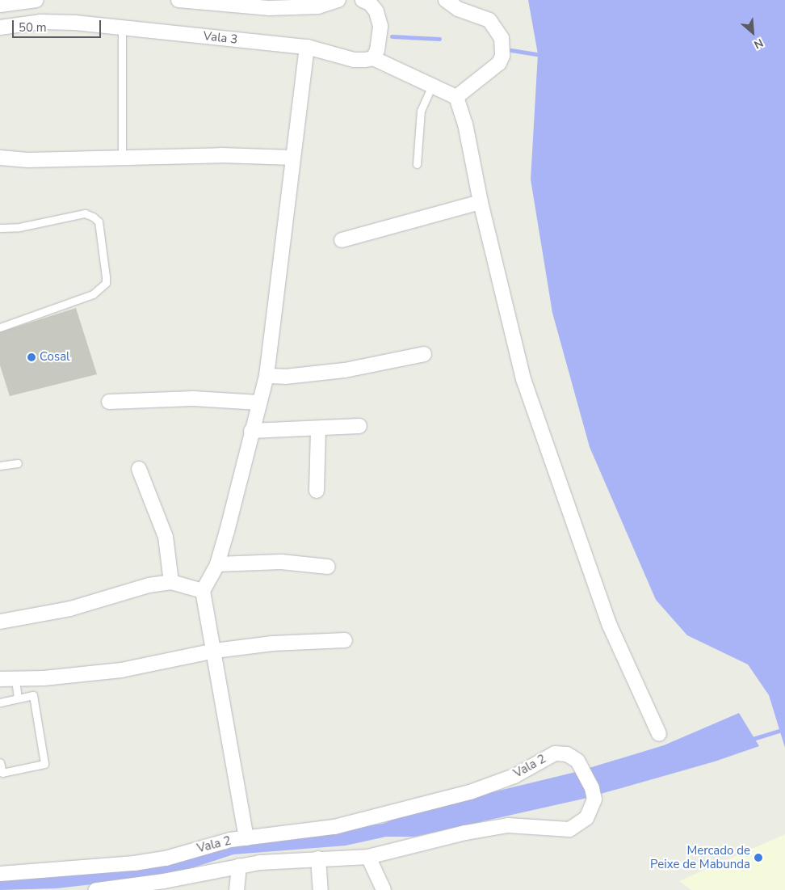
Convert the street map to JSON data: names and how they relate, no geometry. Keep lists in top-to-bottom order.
{
  "streets": {
    "street": ["Vala 3", "Vala 2"]
  },
  "places": ["Cosal", "Mercado de Peixe de Mabunda"],
  "scale_bar": "50 m",
  "north": "bottom right"
}
